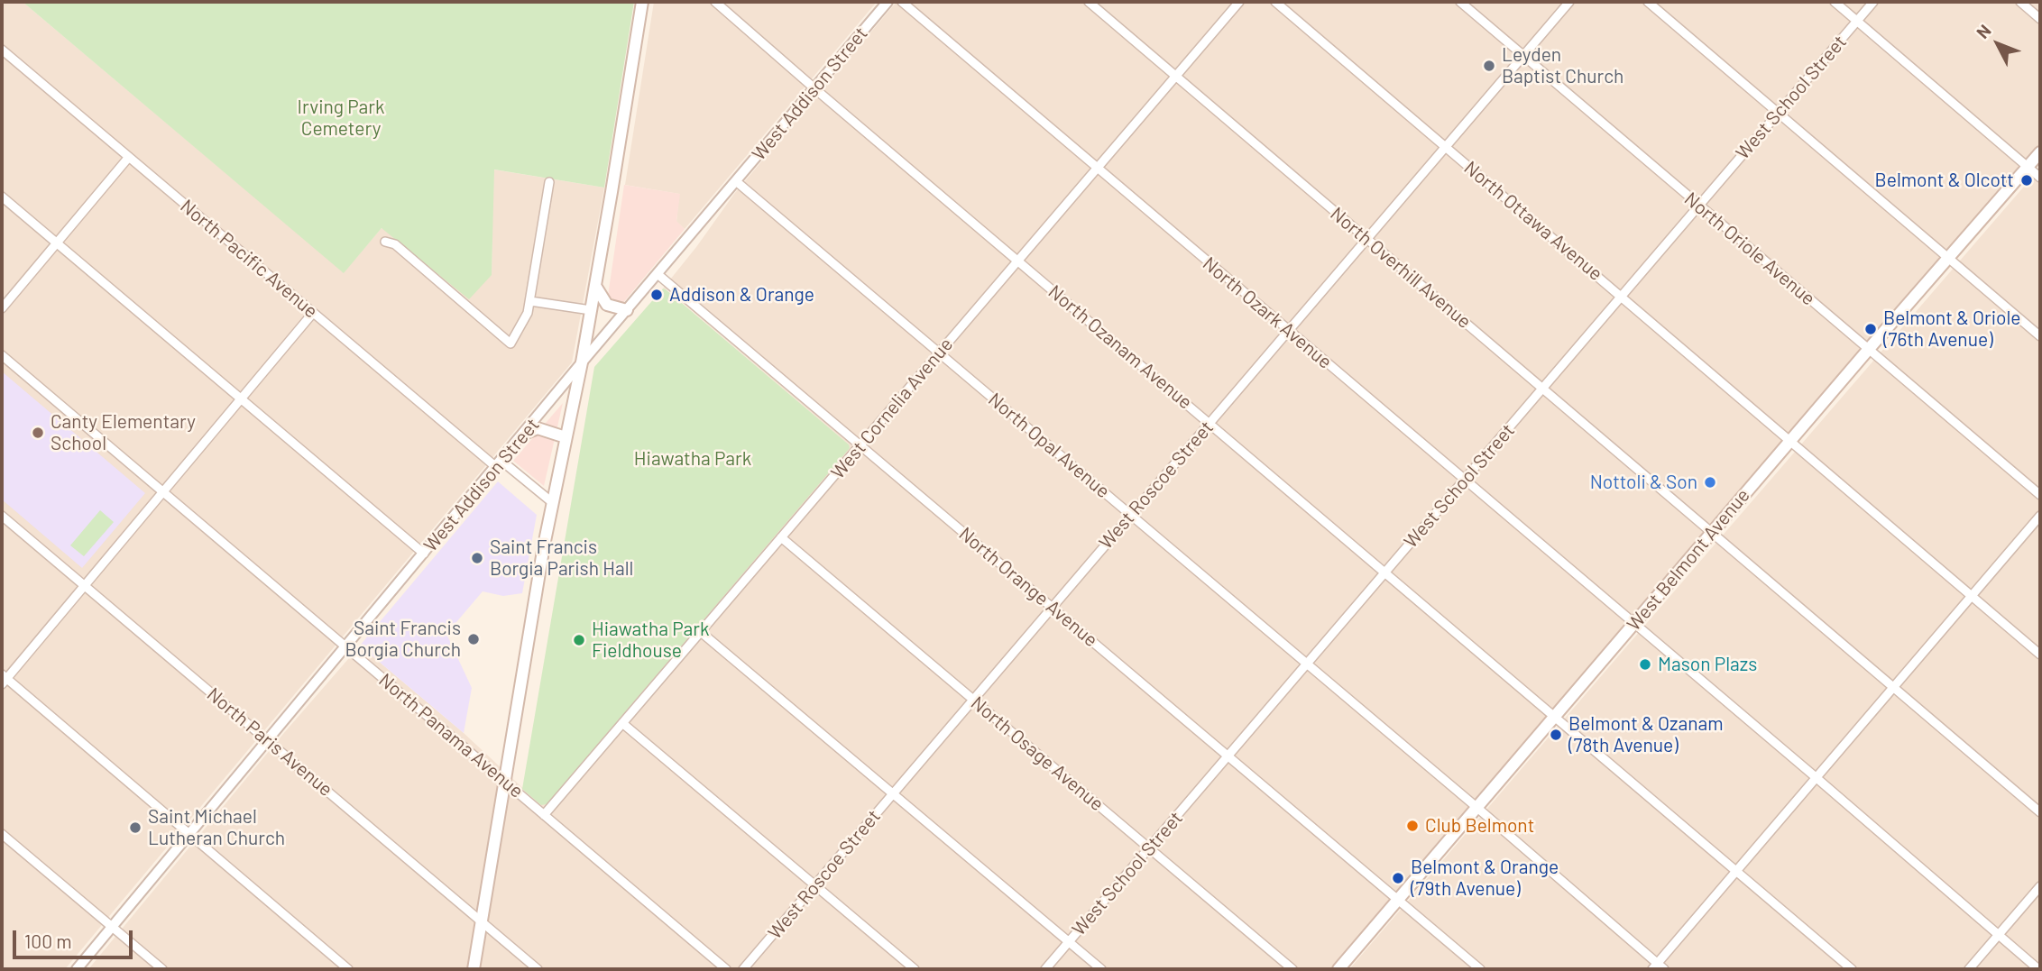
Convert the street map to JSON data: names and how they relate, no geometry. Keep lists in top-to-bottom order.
{
  "streets": {
    "main road": ["West Belmont Avenue"],
    "street": [
      "West Addison Street",
      "West School Street",
      "North Ottawa Avenue",
      "North Oriole Avenue",
      "North Pacific Avenue",
      "North Overhill Avenue",
      "North Ozark Avenue",
      "North Ozanam Avenue",
      "West Cornelia Avenue",
      "North Opal Avenue",
      "West Roscoe Street",
      "North Orange Avenue",
      "North Panama Avenue",
      "North Paris Avenue",
      "North Osage Avenue"
    ]
  },
  "crossings": [
    ["West Addison Street", "North Pacific Avenue"],
    ["West Addison Street", "North Ozanam Avenue"],
    ["West Addison Street", "North Opal Avenue"],
    ["West Addison Street", "North Orange Avenue"],
    ["West Addison Street", "North Panama Avenue"],
    ["West Addison Street", "North Paris Avenue"],
    ["West School Street", "North Ottawa Avenue"],
    ["West School Street", "North Oriole Avenue"],
    ["West School Street", "North Overhill Avenue"],
    ["West School Street", "North Ozark Avenue"],
    ["West School Street", "North Ozanam Avenue"],
    ["West School Street", "North Opal Avenue"],
    ["West School Street", "North Orange Avenue"],
    ["West School Street", "North Osage Avenue"],
    ["North Ottawa Avenue", "West Roscoe Street"],
    ["North Ottawa Avenue", "West Belmont Avenue"],
    ["North Oriole Avenue", "West Roscoe Street"],
    ["North Oriole Avenue", "West Belmont Avenue"],
    ["North Overhill Avenue", "West Cornelia Avenue"],
    ["North Overhill Avenue", "West Roscoe Street"],
    ["North Overhill Avenue", "West Belmont Avenue"],
    ["North Ozark Avenue", "West Cornelia Avenue"],
    ["North Ozark Avenue", "West Roscoe Street"],
    ["North Ozark Avenue", "West Belmont Avenue"],
    ["North Ozanam Avenue", "West Cornelia Avenue"],
    ["North Ozanam Avenue", "West Roscoe Street"],
    ["North Ozanam Avenue", "West Belmont Avenue"],
    ["West Cornelia Avenue", "North Opal Avenue"],
    ["West Cornelia Avenue", "North Orange Avenue"],
    ["West Cornelia Avenue", "North Panama Avenue"],
    ["West Cornelia Avenue", "North Osage Avenue"],
    ["North Opal Avenue", "West Roscoe Street"],
    ["North Opal Avenue", "West Belmont Avenue"],
    ["West Roscoe Street", "North Orange Avenue"],
    ["West Roscoe Street", "North Osage Avenue"],
    ["West Belmont Avenue", "North Orange Avenue"]
  ],
  "parks": ["Irving Park Cemetery", "Hiawatha Park"],
  "places": [
    "Leyden Baptist Church",
    "Belmont & Olcott",
    "Addison & Orange",
    "Belmont & Oriole (76th Avenue)",
    "Canty Elementary School",
    "Nottoli & Son",
    "Saint Francis Borgia Parish Hall",
    "Saint Francis Borgia Church",
    "Hiawatha Park Fieldhouse",
    "Mason Plazs",
    "Belmont & Ozanam (78th Avenue)",
    "Club Belmont",
    "Saint Michael Lutheran Church",
    "Belmont & Orange (79th Avenue)"
  ],
  "scale_bar": "100 m",
  "north": "top left"
}
